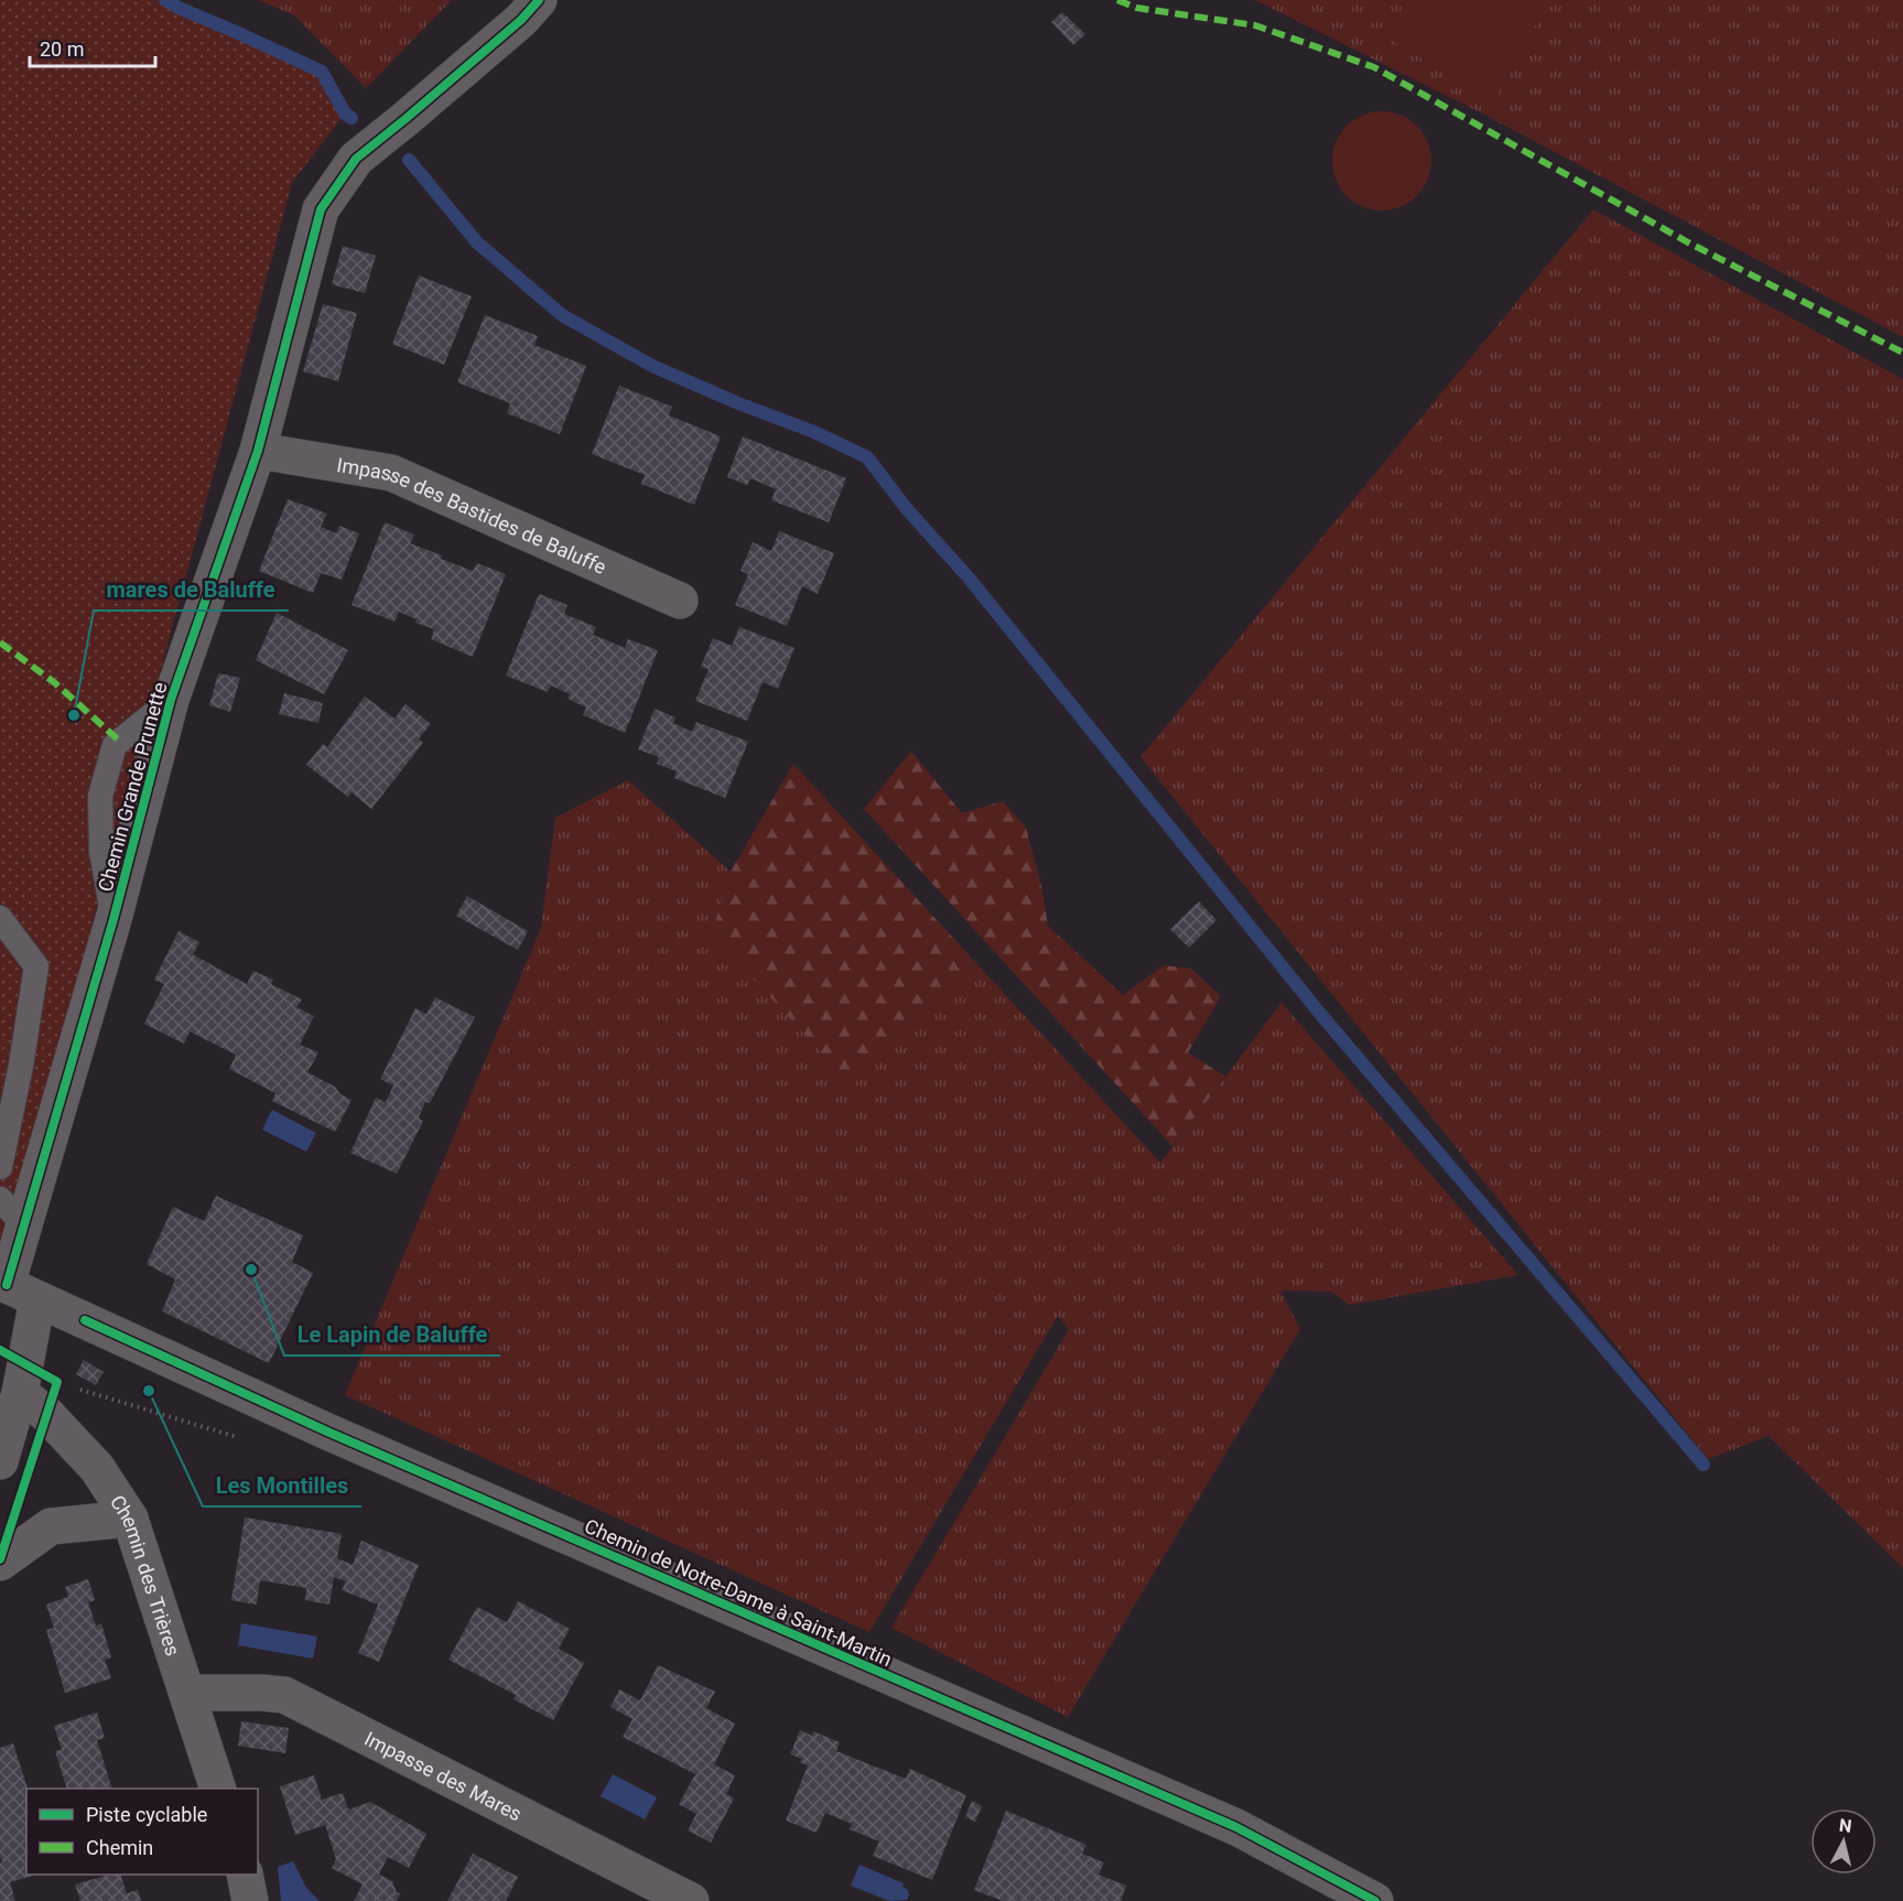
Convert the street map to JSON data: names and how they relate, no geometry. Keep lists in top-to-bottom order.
{
  "streets": {
    "street": [
      "Impasse des Bastides de Baluffe",
      "Chemin Grande Prunette",
      "Chemin des Trières",
      "Chemin de Notre-Dame à Saint-Martin",
      "Impasse des Mares"
    ]
  },
  "crossings": [
    ["Impasse des Bastides de Baluffe", "Chemin Grande Prunette"],
    ["Chemin Grande Prunette", "Chemin des Trières"],
    ["Chemin Grande Prunette", "Chemin de Notre-Dame à Saint-Martin"],
    ["Chemin des Trières", "Impasse des Mares"]
  ],
  "places": ["mares de Baluffe", "Le Lapin de Baluffe", "Les Montilles"],
  "legend": ["Piste cyclable", "Chemin"],
  "scale_bar": "20 m",
  "north": "top"
}
